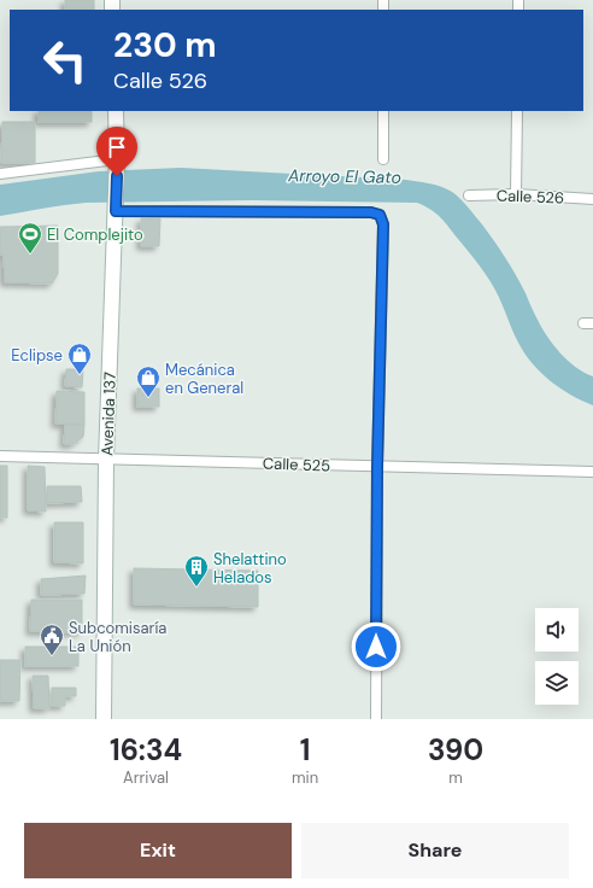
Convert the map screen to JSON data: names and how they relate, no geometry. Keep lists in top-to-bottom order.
{
  "streets": {
    "street": ["Calle 526", "Avenida 137", "Calle 525"]
  },
  "crossings": [
    ["Avenida 137", "Calle 525"]
  ],
  "water": ["Arroyo El Gato"],
  "places": {
    "sports": ["El Complejito"],
    "shop": ["Eclipse", "Mecánica en General"],
    "building": ["Shelattino Helados"],
    "public building": ["Subcomisaría La Unión"]
  },
  "page": {
    "turn": ["230 m", "Calle 526"],
    "eta": [
      "16:34",
      "Arrival",
      "1",
      "min",
      "390",
      "m"
    ],
    "buttons": ["Exit", "Share"]
  }
}
